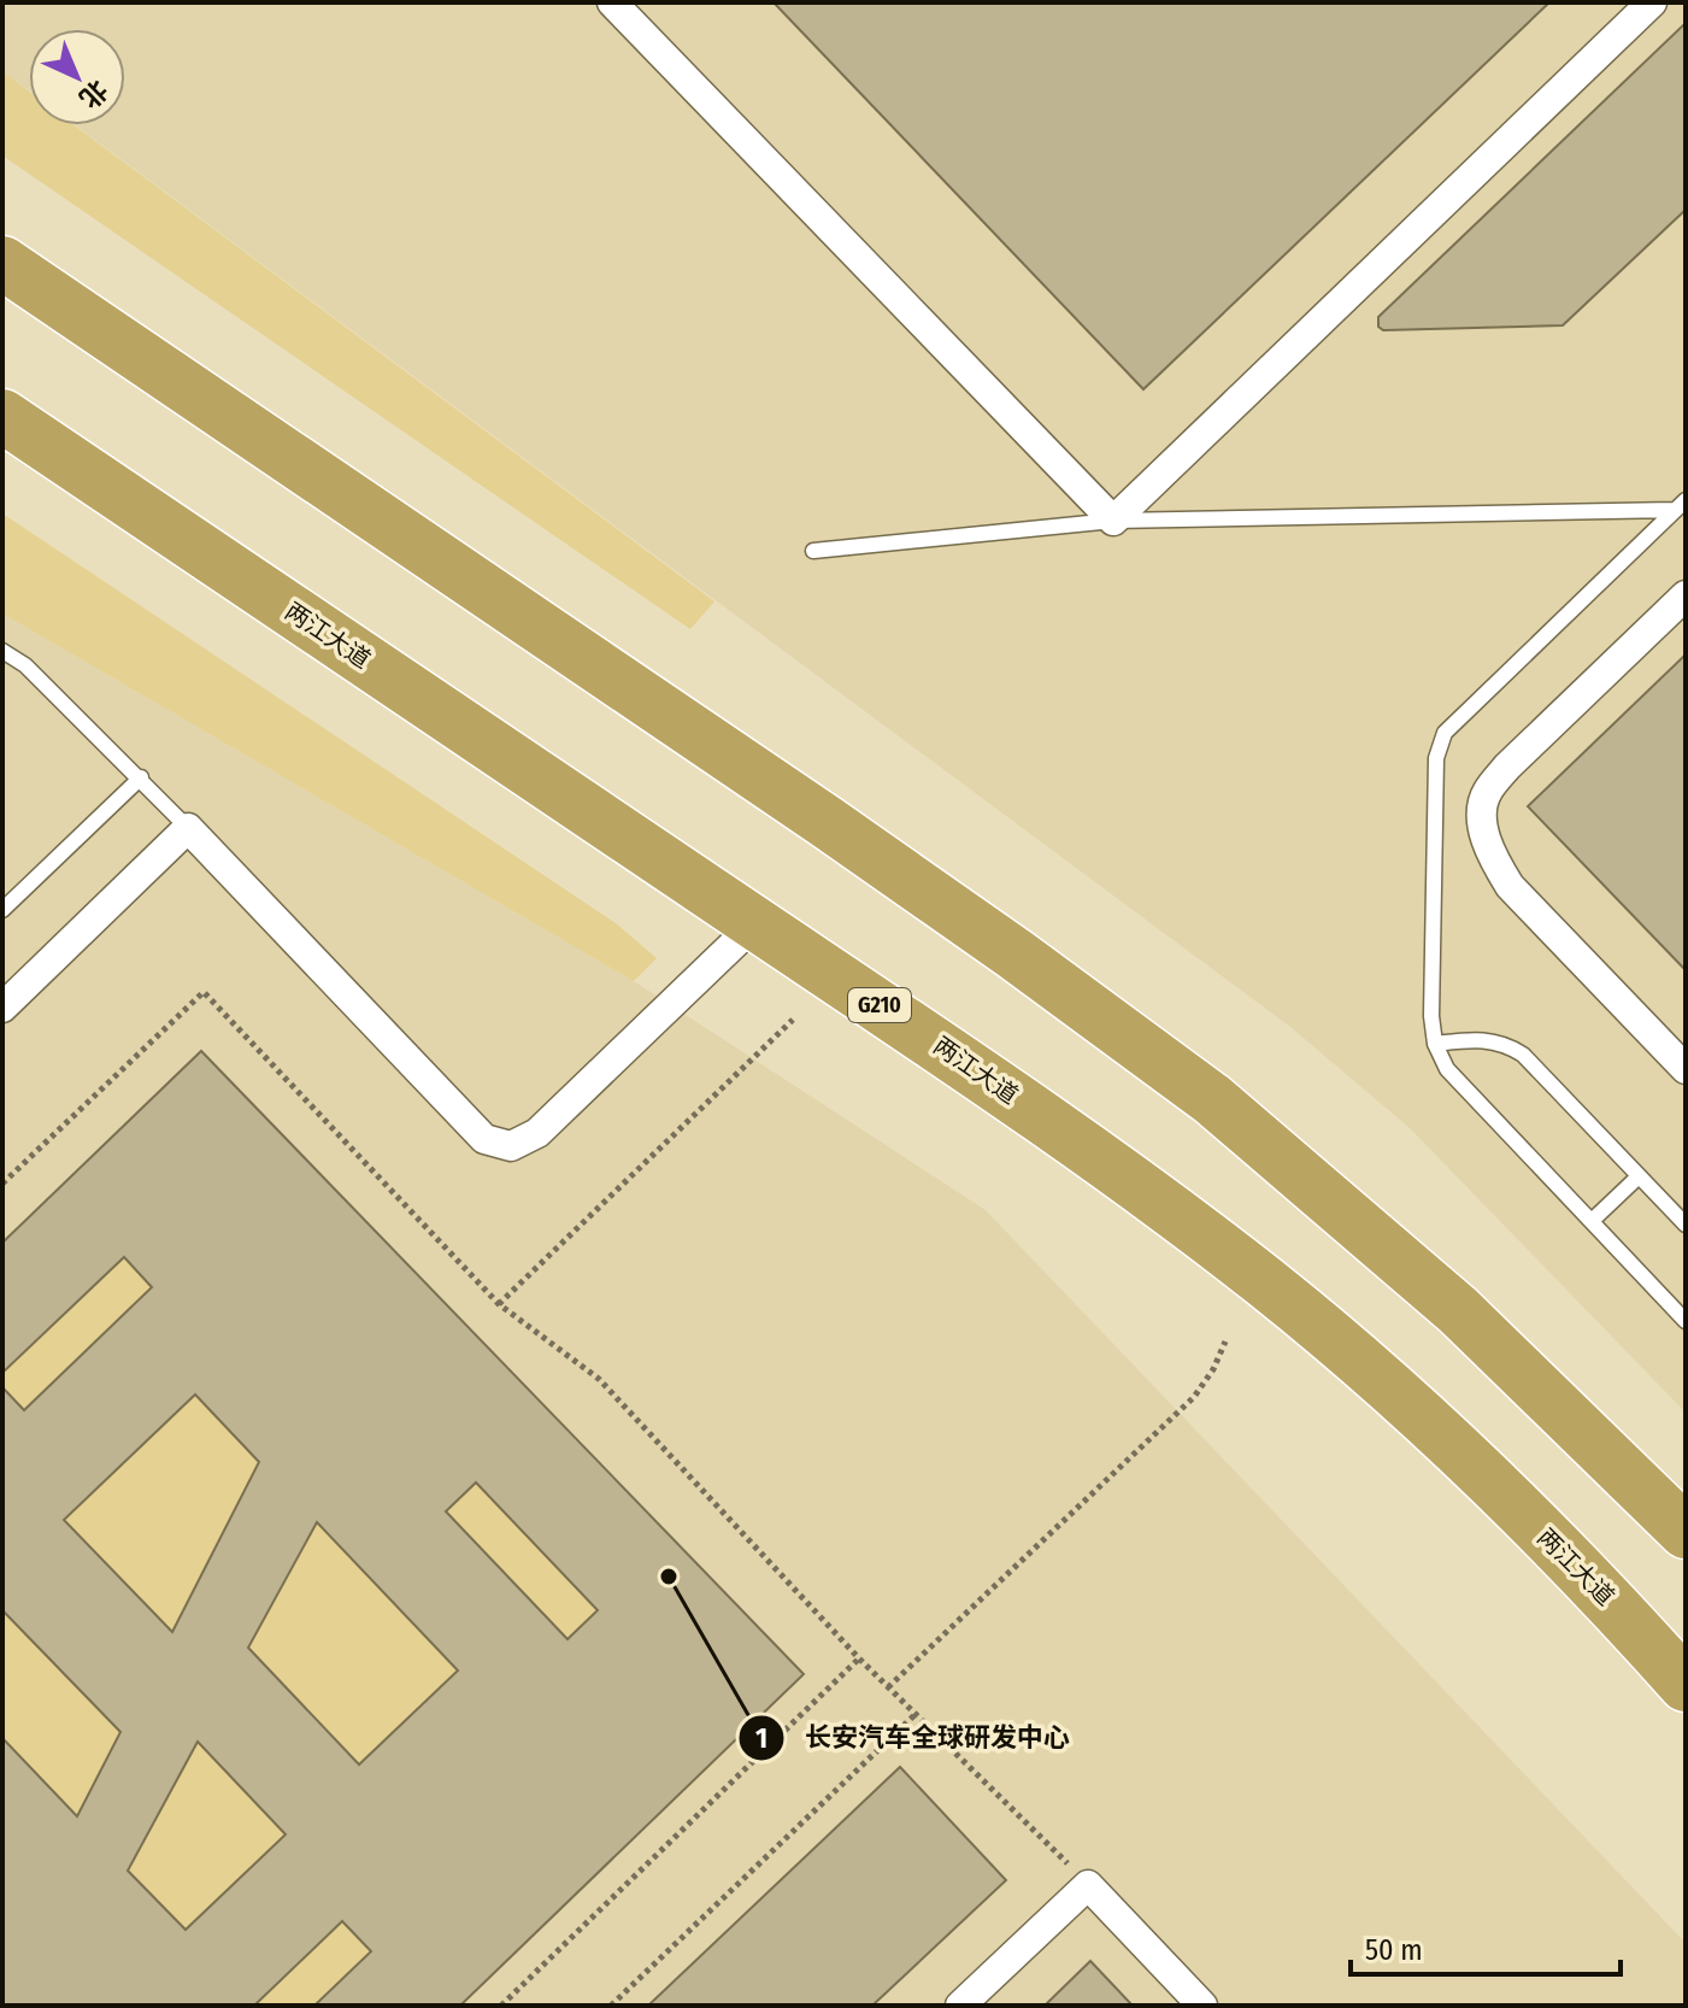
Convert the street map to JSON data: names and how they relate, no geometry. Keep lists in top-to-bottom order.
{
  "streets": {
    "highway": ["两江大道", "G210"]
  },
  "places": ["长安汽车全球研发中心"],
  "scale_bar": "50 m",
  "north": "bottom right"
}
